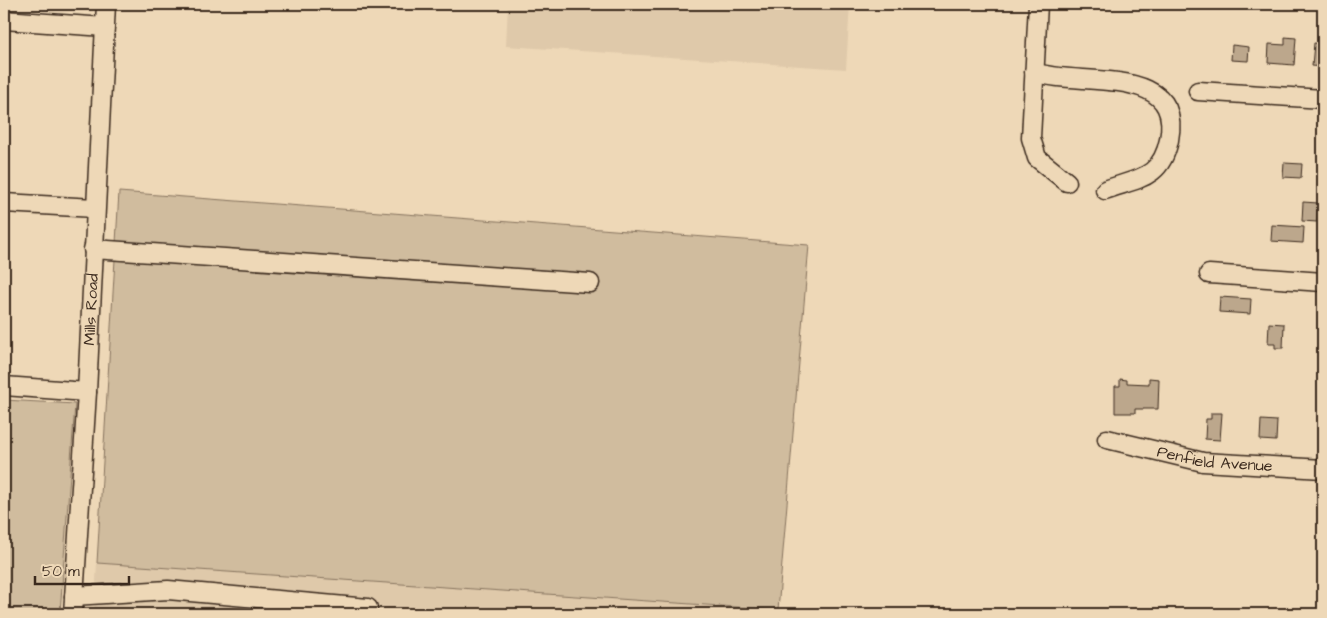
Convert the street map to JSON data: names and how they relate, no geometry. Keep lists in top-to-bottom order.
{
  "streets": {
    "street": ["Mills Road", "Penfield Avenue"]
  },
  "scale_bar": "50 m"
}
